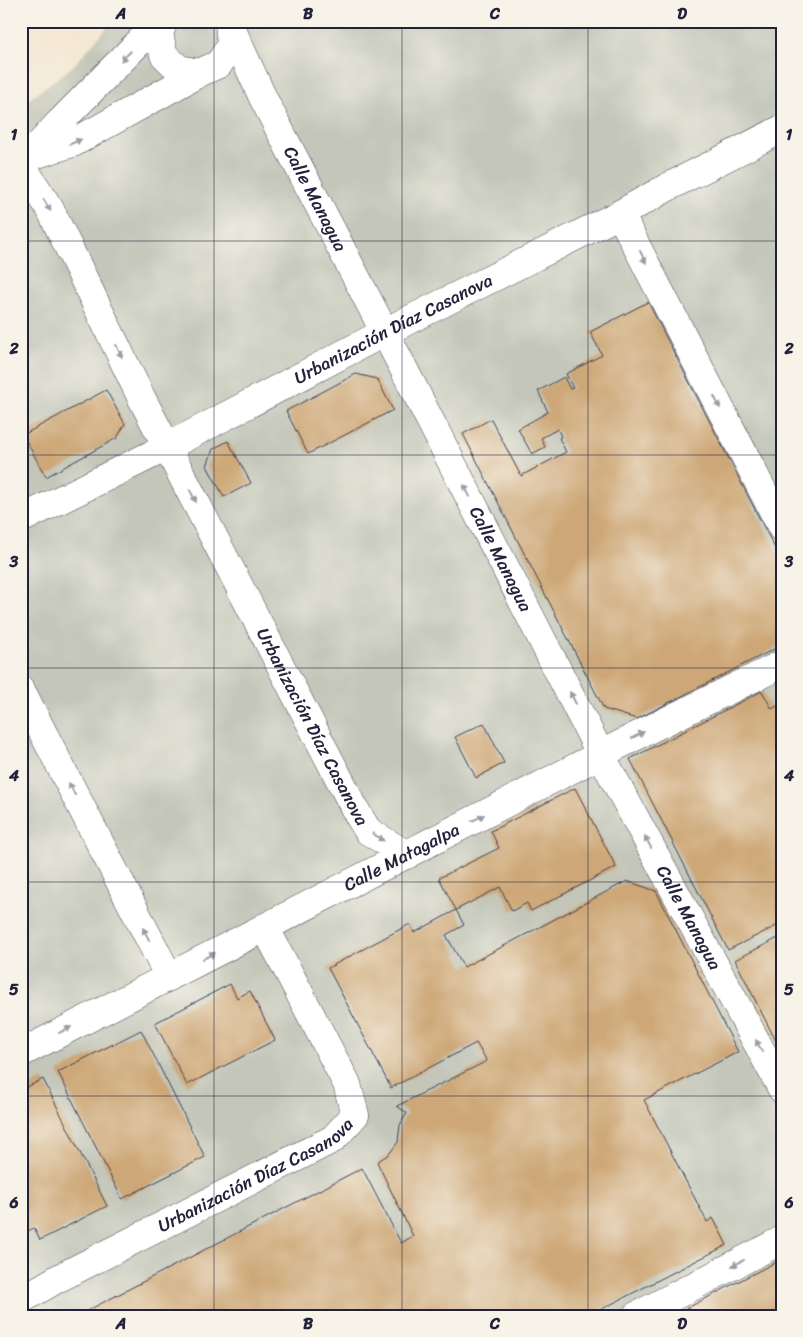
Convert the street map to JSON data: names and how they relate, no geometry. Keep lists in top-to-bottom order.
{
  "streets": {
    "street": ["Calle Managua", "Urbanización Díaz Casanova", "Calle Matagalpa"]
  },
  "crossings": [
    ["Calle Managua", "Urbanización Díaz Casanova"],
    ["Calle Managua", "Calle Matagalpa"],
    ["Urbanización Díaz Casanova", "Calle Matagalpa"]
  ],
  "one_way": ["Calle Managua", "Calle Matagalpa"],
  "grid": {
    "columns": [
      "A",
      "B",
      "C",
      "D"
    ],
    "rows": [
      "1",
      "2",
      "3",
      "4",
      "5",
      "6"
    ]
  }
}
